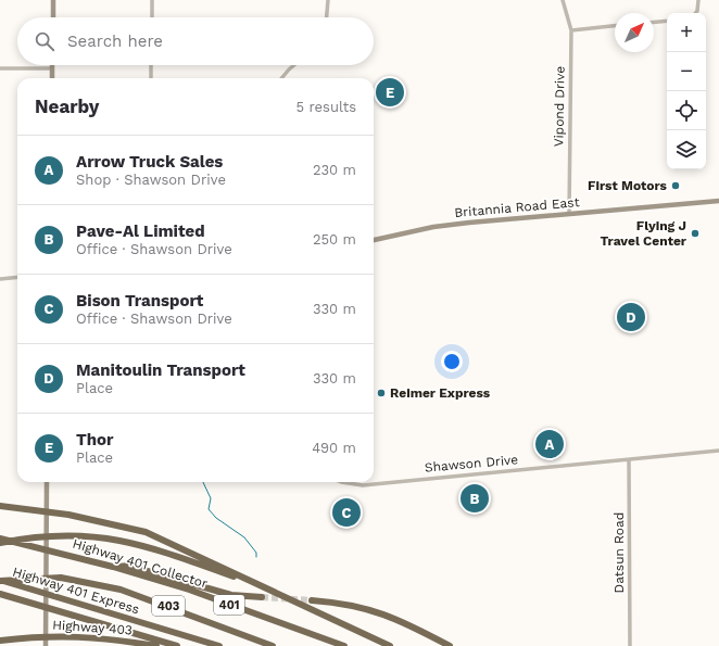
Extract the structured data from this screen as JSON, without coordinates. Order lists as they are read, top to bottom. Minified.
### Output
{"streets":{"highway":["Highway 401 Collector","Highway 401 Express","401","403","Highway 403"],"street":["Vipond Drive","Britannia Road East","Shawson Drive","Datsun Road"]},"crossings":[["Vipond Drive","Britannia Road East"],["Shawson Drive","Datsun Road"],["Highway 401 Express","403"]],"places":["First Motors","Flying J Travel Center","Reimer Express"],"north":"top right","page":{"map_buttons":["+","−"],"search":"Search here","pins":["E","D","A","B","C"],"heading":["Nearby","5 results"],"list":[{"mark":"A","name":"Arrow Truck Sales","note":"Shop · Shawson Drive","value":"230 m"},{"mark":"B","name":"Pave-Al Limited","note":"Office · Shawson Drive","value":"250 m"},{"mark":"C","name":"Bison Transport","note":"Office · Shawson Drive","value":"330 m"},{"mark":"D","name":"Manitoulin Transport","note":"Place","value":"330 m"},{"mark":"E","name":"Thor","note":"Place","value":"490 m"}]}}
